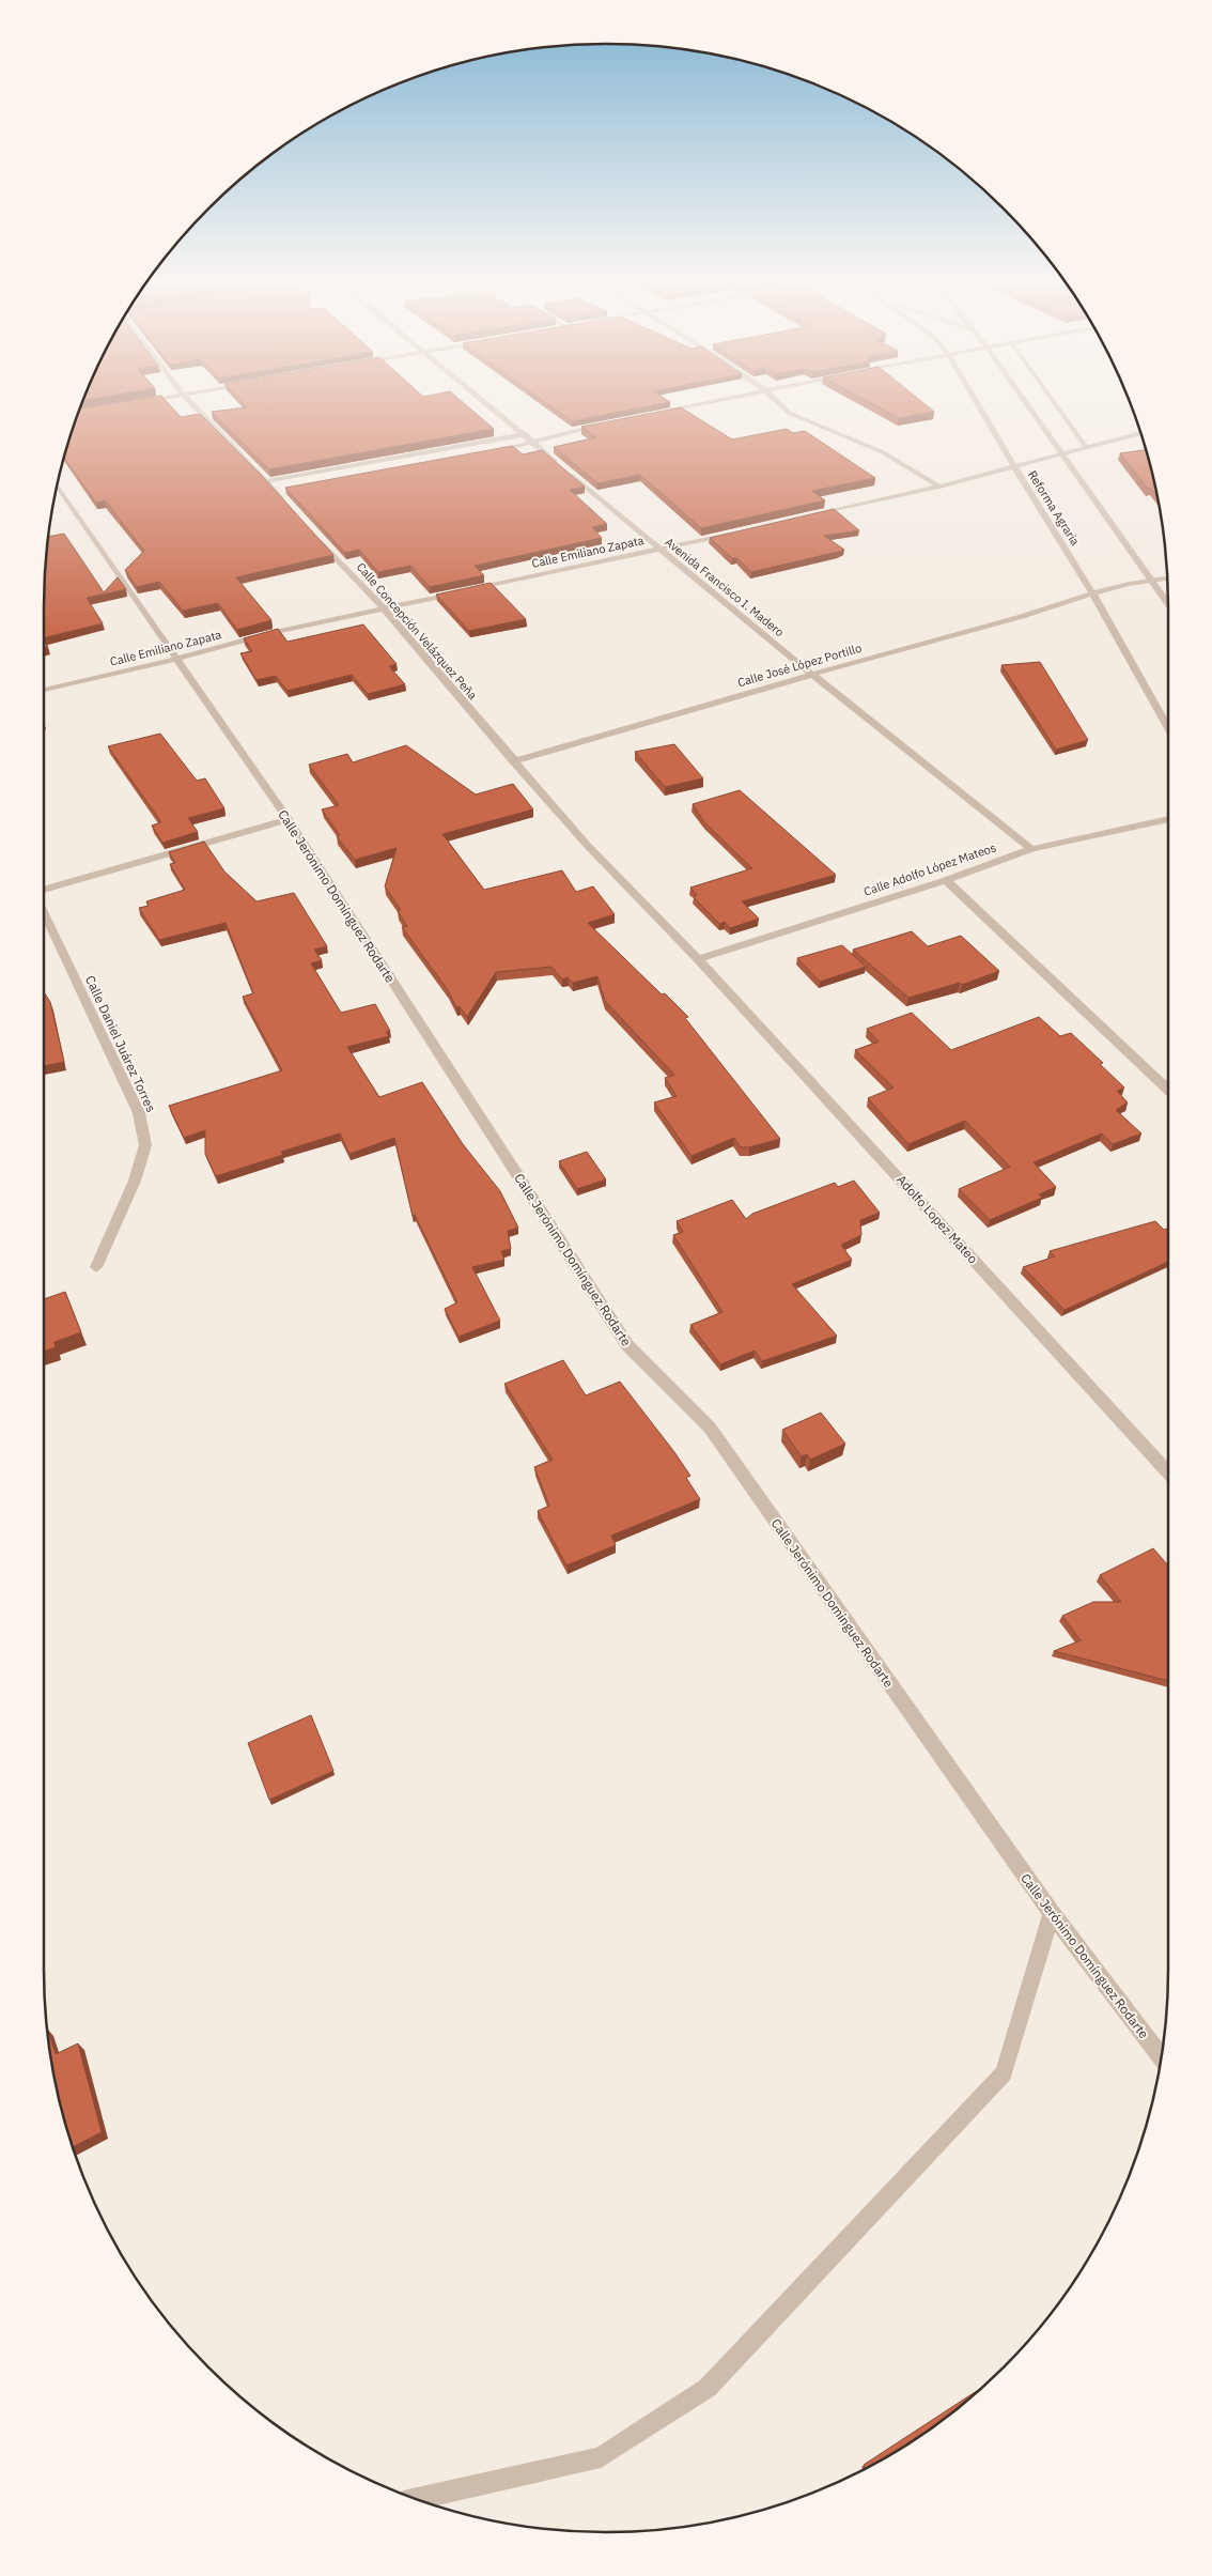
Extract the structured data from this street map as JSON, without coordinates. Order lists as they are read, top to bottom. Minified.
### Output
{"streets":{"street":["Reforma Agraria","Calle Emiliano Zapata","Avenida Francisco I. Madero","Calle Concepción Velázquez Peña","Calle José López Portillo","Calle Adolfo López Mateos","Calle Jerónimo Domínguez Rodarte","Calle Daniel Juárez Torres","Adolfo Lopez Mateo"]},"crossings":[["Reforma Agraria","Calle José López Portillo"],["Calle Emiliano Zapata","Avenida Francisco I. Madero"],["Calle Emiliano Zapata","Calle Concepción Velázquez Peña"],["Calle Emiliano Zapata","Calle Jerónimo Domínguez Rodarte"],["Avenida Francisco I. Madero","Calle José López Portillo"],["Avenida Francisco I. Madero","Calle Adolfo López Mateos"],["Calle Concepción Velázquez Peña","Calle José López Portillo"],["Calle Concepción Velázquez Peña","Calle Adolfo López Mateos"],["Calle Concepción Velázquez Peña","Adolfo Lopez Mateo"],["Calle Adolfo López Mateos","Adolfo Lopez Mateo"]]}
